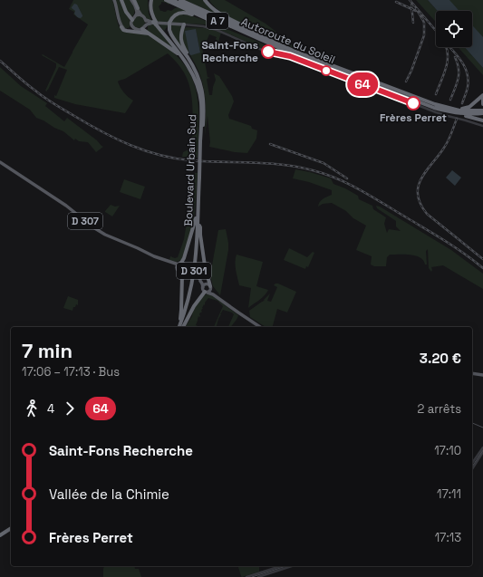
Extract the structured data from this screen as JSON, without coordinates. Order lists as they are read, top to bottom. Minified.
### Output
{"streets":{"highway":["A 7","Autoroute du Soleil","Boulevard Urbain Sud","D 301"],"main road":["D 307"]},"crossings":[["Boulevard Urbain Sud","D 301"]],"places":["Saint-Fons Recherche","Frères Perret"],"lines":["bus line 64"],"page":{"on_map":"64","heading":["7 min","17:06 – 17:13 · Bus","3.20 €"],"legs":["4","64","2 arrêts"],"list":[{"name":"Saint-Fons Recherche","value":"17:10"},{"name":"Vallée de la Chimie","value":"17:11"},{"name":"Frères Perret","value":"17:13"}]}}
